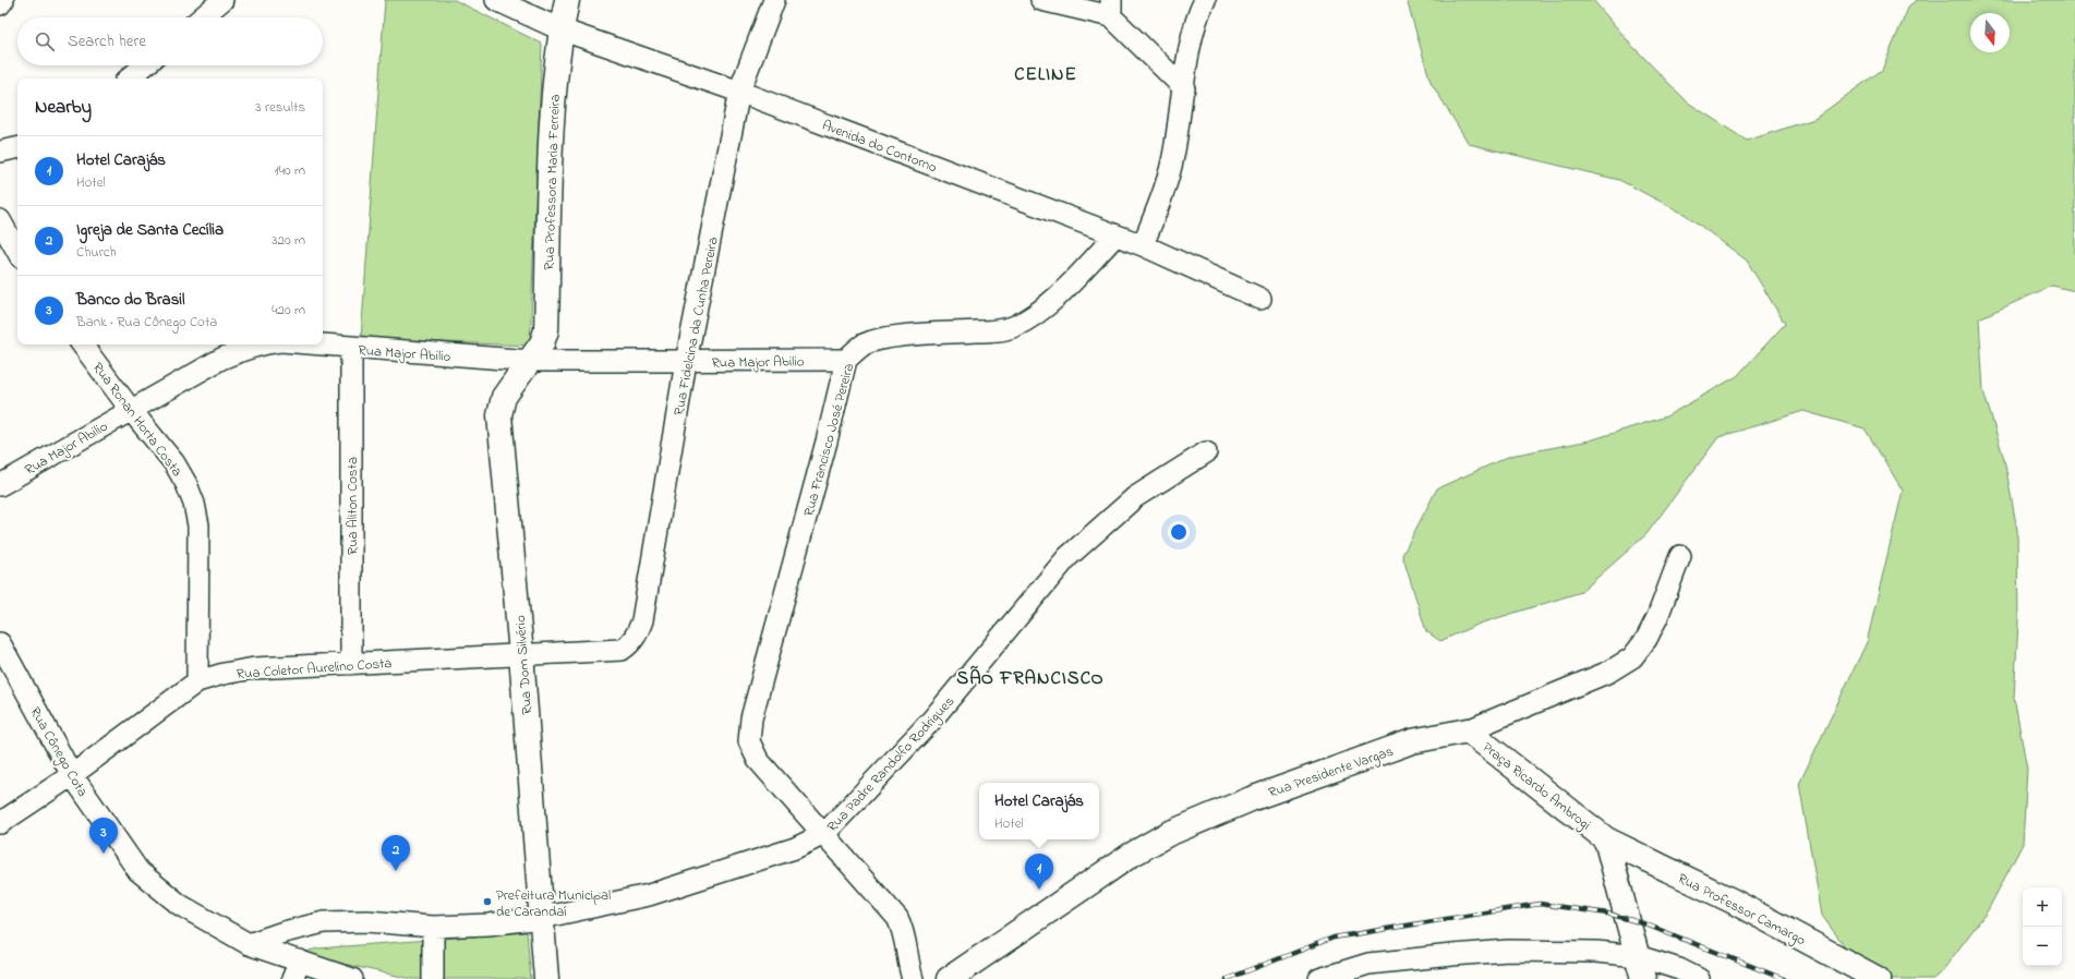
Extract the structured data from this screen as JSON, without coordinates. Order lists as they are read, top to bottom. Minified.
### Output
{"streets":{"street":["Avenida do Contorno","Rua Professora Maria Ferreira","Rua Fidelcina da Cunha Pereira","Rua Major Abilio","Rua Ronan Horta Costa","Rua Francisco José Pereira","Rua Aliton Costa","Rua Dom Silvério","Rua Coletor Aurelino Costa","Rua Cônego Cota","Rua Padre Randolfo Rodrigues","Rua Presidente Vargas","Praça Ricardo Ambrogi","Rua Professor Camargo"]},"crossings":[["Avenida do Contorno","Rua Professora Maria Ferreira"],["Avenida do Contorno","Rua Fidelcina da Cunha Pereira"],["Avenida do Contorno","Rua Francisco José Pereira"],["Rua Professora Maria Ferreira","Rua Major Abilio"],["Rua Professora Maria Ferreira","Rua Dom Silvério"],["Rua Fidelcina da Cunha Pereira","Rua Major Abilio"],["Rua Fidelcina da Cunha Pereira","Rua Coletor Aurelino Costa"],["Rua Major Abilio","Rua Ronan Horta Costa"],["Rua Major Abilio","Rua Francisco José Pereira"],["Rua Major Abilio","Rua Aliton Costa"],["Rua Major Abilio","Rua Dom Silvério"],["Rua Ronan Horta Costa","Rua Coletor Aurelino Costa"],["Rua Francisco José Pereira","Rua Padre Randolfo Rodrigues"],["Rua Aliton Costa","Rua Coletor Aurelino Costa"],["Rua Dom Silvério","Rua Coletor Aurelino Costa"],["Rua Dom Silvério","Rua Padre Randolfo Rodrigues"],["Rua Coletor Aurelino Costa","Rua Cônego Cota"],["Rua Cônego Cota","Rua Padre Randolfo Rodrigues"],["Rua Presidente Vargas","Praça Ricardo Ambrogi"],["Praça Ricardo Ambrogi","Rua Professor Camargo"]],"districts":["CELINE","SÃO FRANCISCO"],"places":["Prefeitura Municipal de Carandaí"],"north":"bottom","page":{"search":"Search here","heading":["Nearby","3 results"],"list":[{"mark":"1","name":"Hotel Carajás","note":"Hotel","value":"140 m"},{"mark":"2","name":"Igreja de Santa Cecília","note":"Church","value":"320 m"},{"mark":"3","name":"Banco do Brasil","note":"Bank · Rua Cônego Cota","value":"420 m"}],"popup":["Hotel Carajás","Hotel"],"pins":["3","2","1"],"map_buttons":["+","−"]}}
